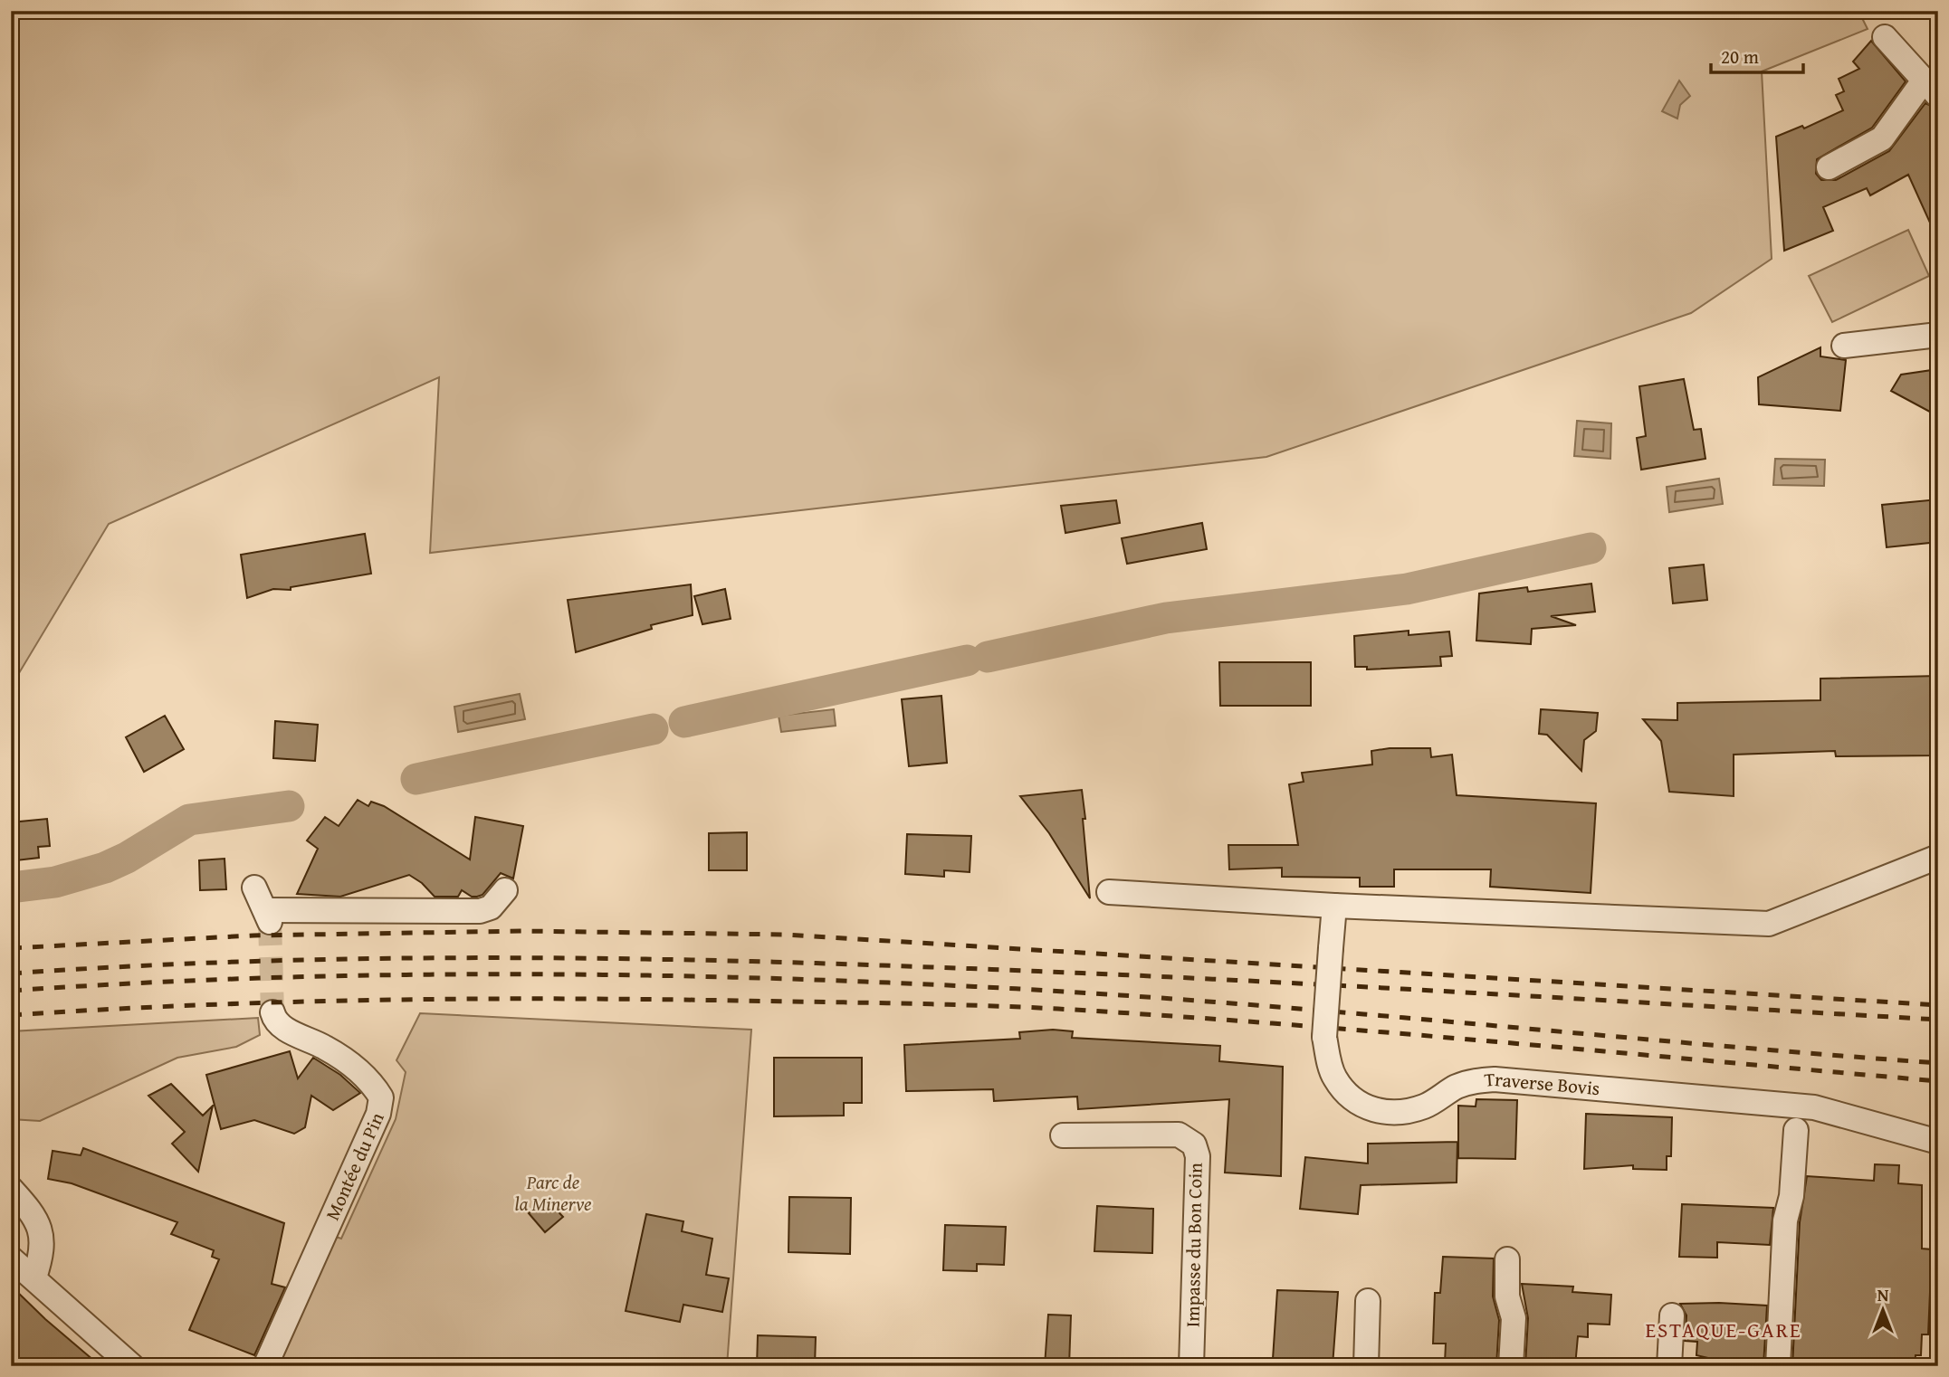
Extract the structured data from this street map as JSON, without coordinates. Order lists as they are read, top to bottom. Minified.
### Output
{"streets":{"street":["Traverse Bovis","Montée du Pin","Impasse du Bon Coin"]},"districts":["ESTAQUE-GARE"],"parks":["Parc de la Minerve"],"scale_bar":"20 m","north":"top"}
